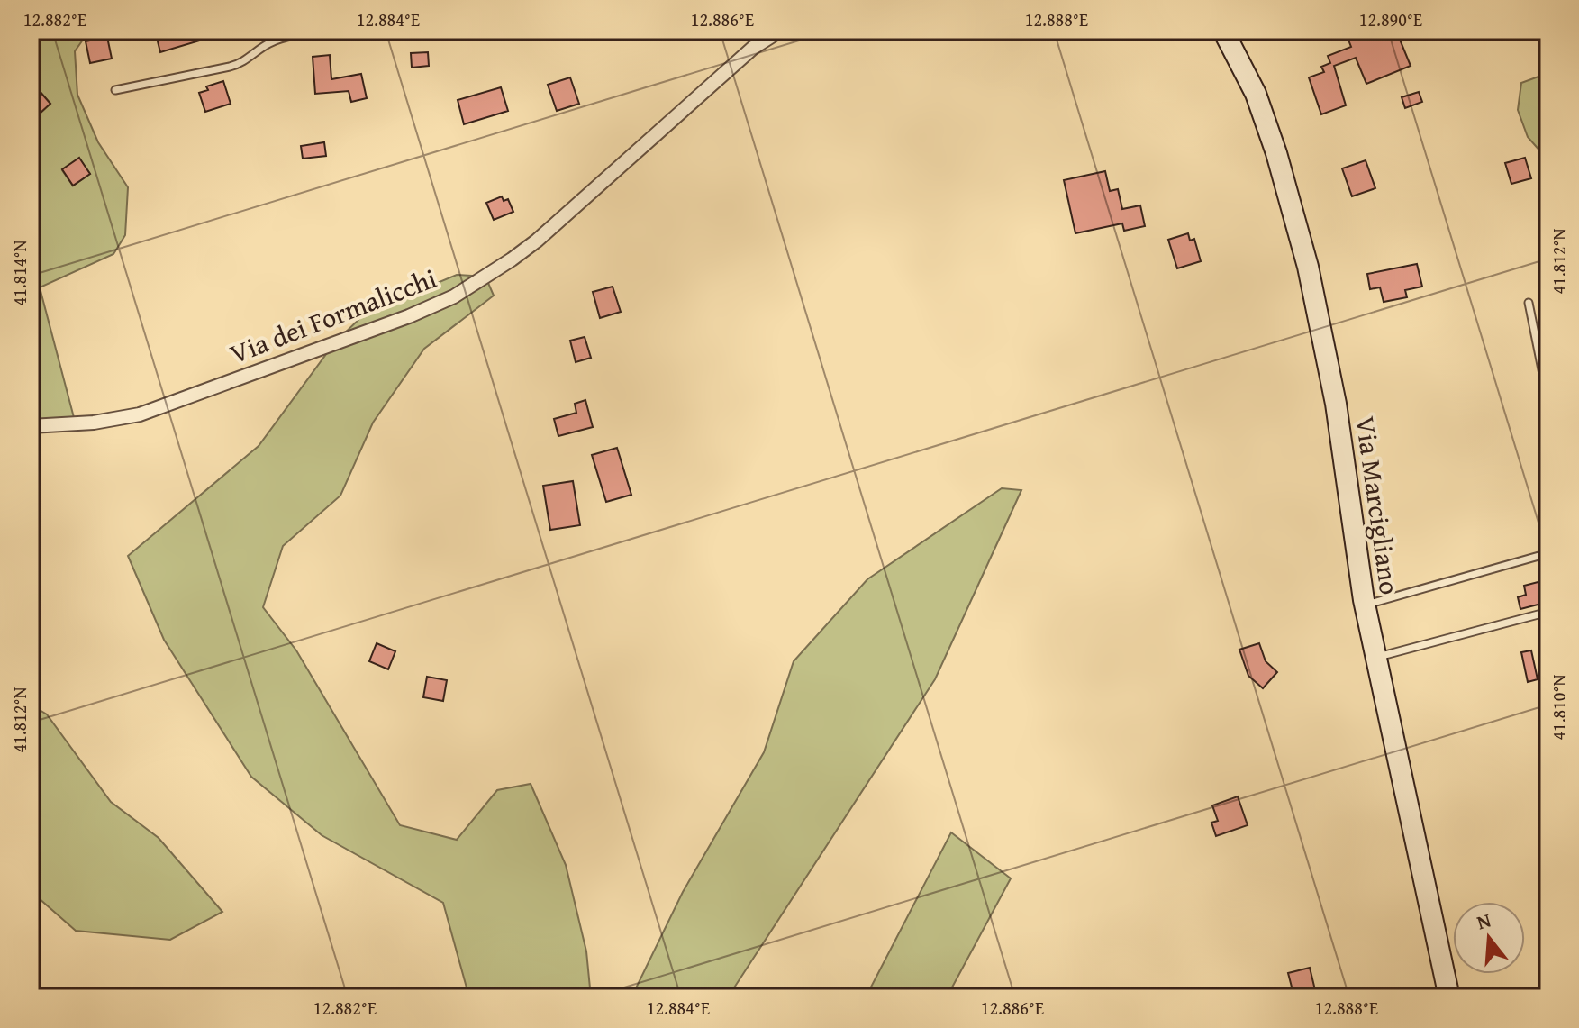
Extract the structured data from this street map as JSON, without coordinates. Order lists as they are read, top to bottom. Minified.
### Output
{"streets":{"street":["Via dei Formalicchi","Via Marcigliano"]},"north":"top","coordinates":["12.882°E","12.884°E","12.886°E","12.888°E","12.890°E","41.812°N","41.814°N","41.810°N"]}
